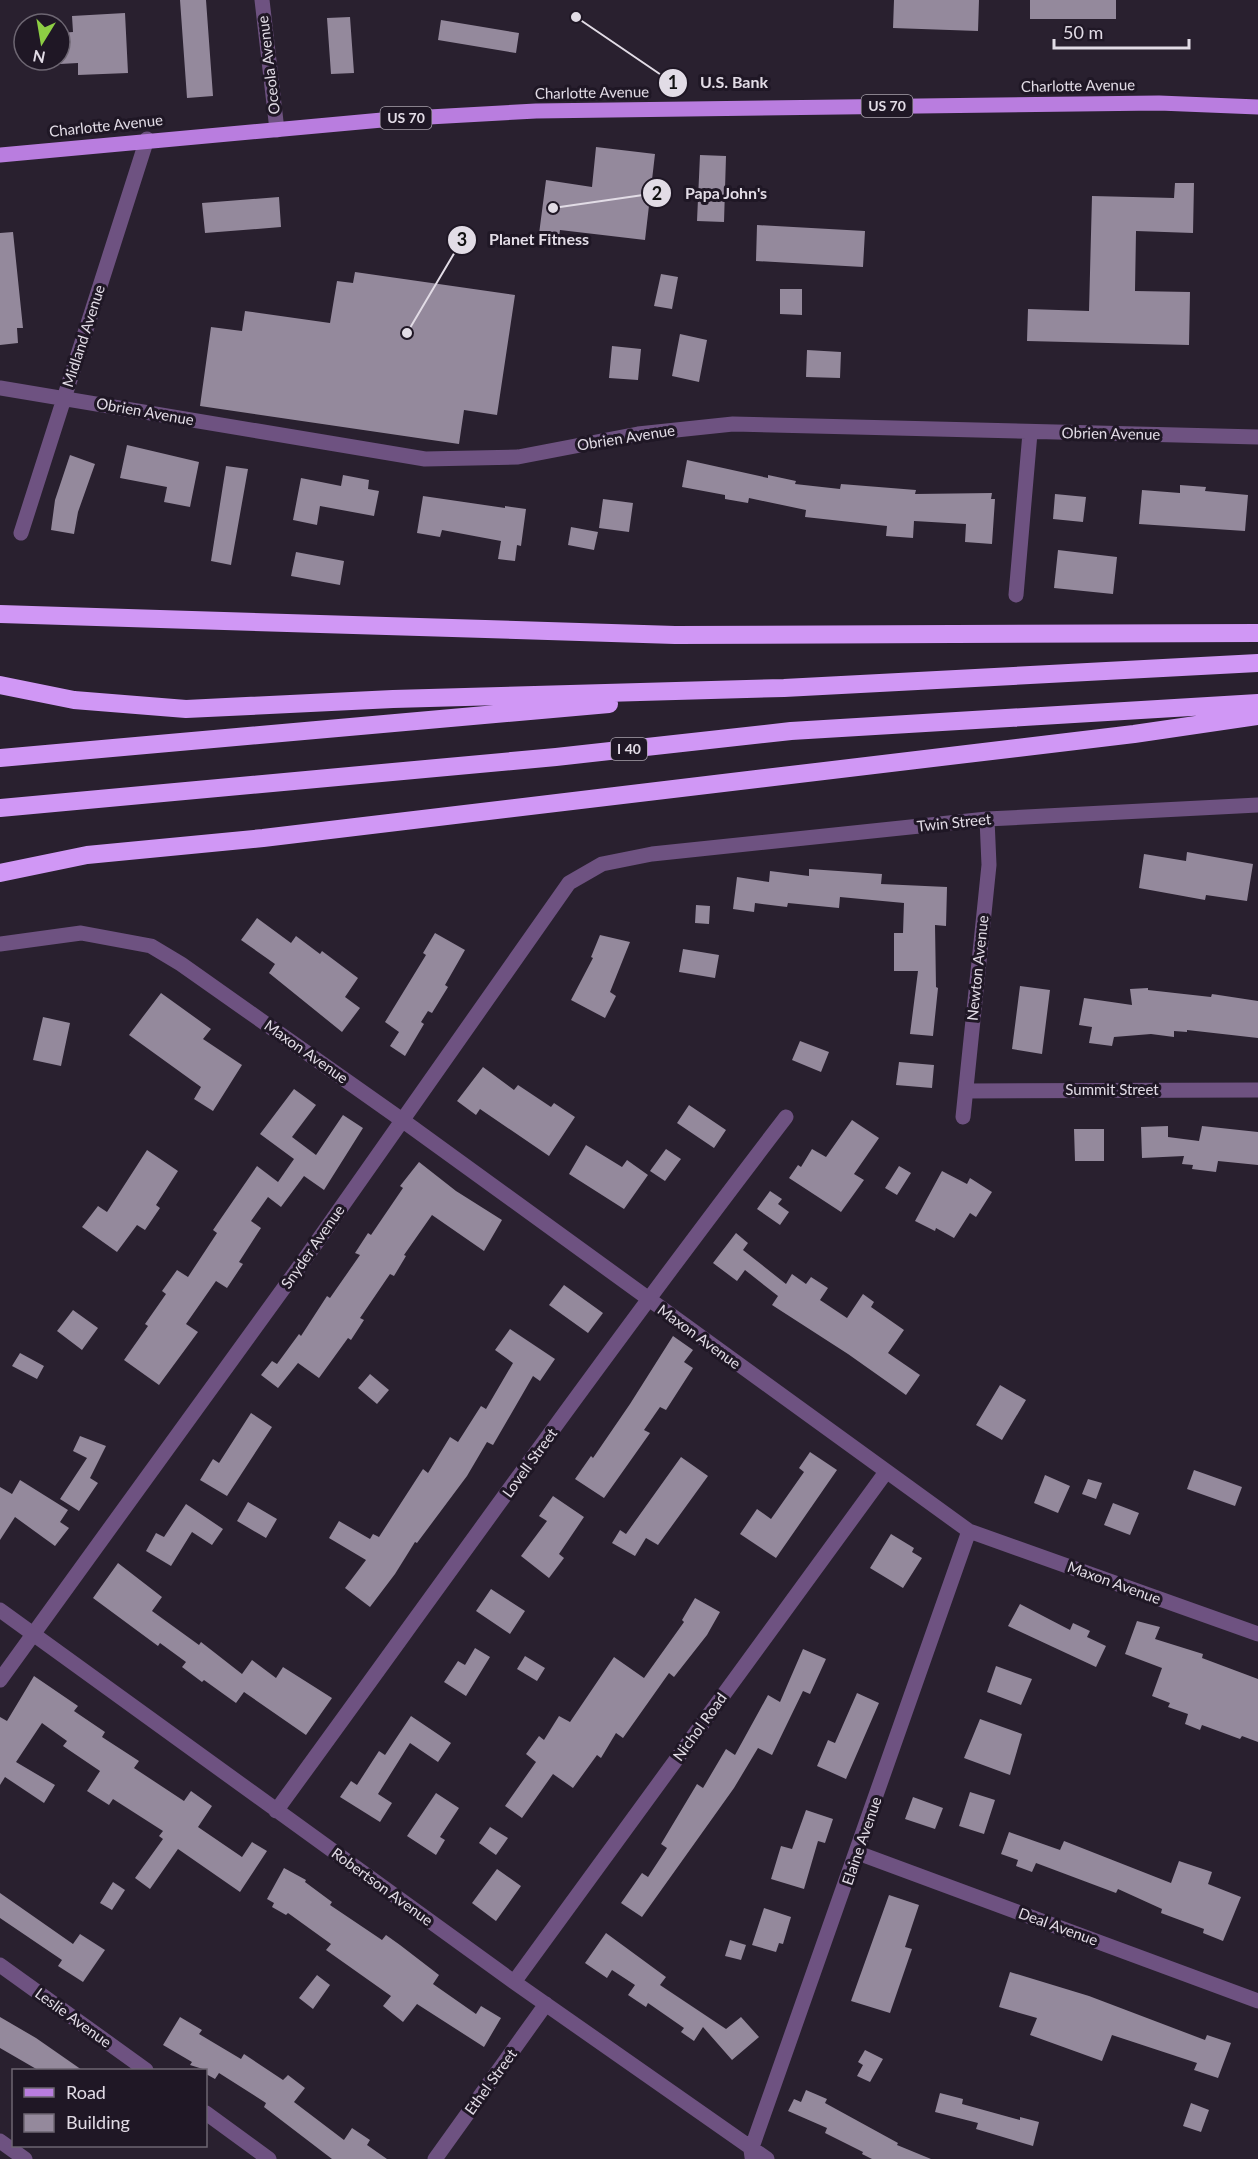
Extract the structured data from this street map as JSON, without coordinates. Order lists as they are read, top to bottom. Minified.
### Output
{"streets":{"highway":["I 40"],"main road":["Charlotte Avenue","US 70"],"street":["Oceola Avenue","Midland Avenue","Obrien Avenue","Twin Street","Newton Avenue","Maxon Avenue","Summit Street","Snyder Avenue","Lovell Street","Nichol Road","Elaine Avenue","Robertson Avenue","Deal Avenue","Leslie Avenue","Ethel Street"]},"crossings":[["Oceola Avenue","Charlotte Avenue"],["Charlotte Avenue","Midland Avenue"],["Midland Avenue","Obrien Avenue"],["Twin Street","Newton Avenue"],["Twin Street","Snyder Avenue"],["Newton Avenue","Summit Street"],["Maxon Avenue","Snyder Avenue"],["Maxon Avenue","Lovell Street"],["Maxon Avenue","Nichol Road"],["Maxon Avenue","Elaine Avenue"],["Snyder Avenue","Robertson Avenue"],["Lovell Street","Robertson Avenue"],["Nichol Road","Robertson Avenue"],["Elaine Avenue","Robertson Avenue"],["Elaine Avenue","Deal Avenue"],["Robertson Avenue","Ethel Street"]],"places":["U.S. Bank","Papa John's","Planet Fitness"],"legend":["Road","Building"],"scale_bar":"50 m","north":"bottom"}
